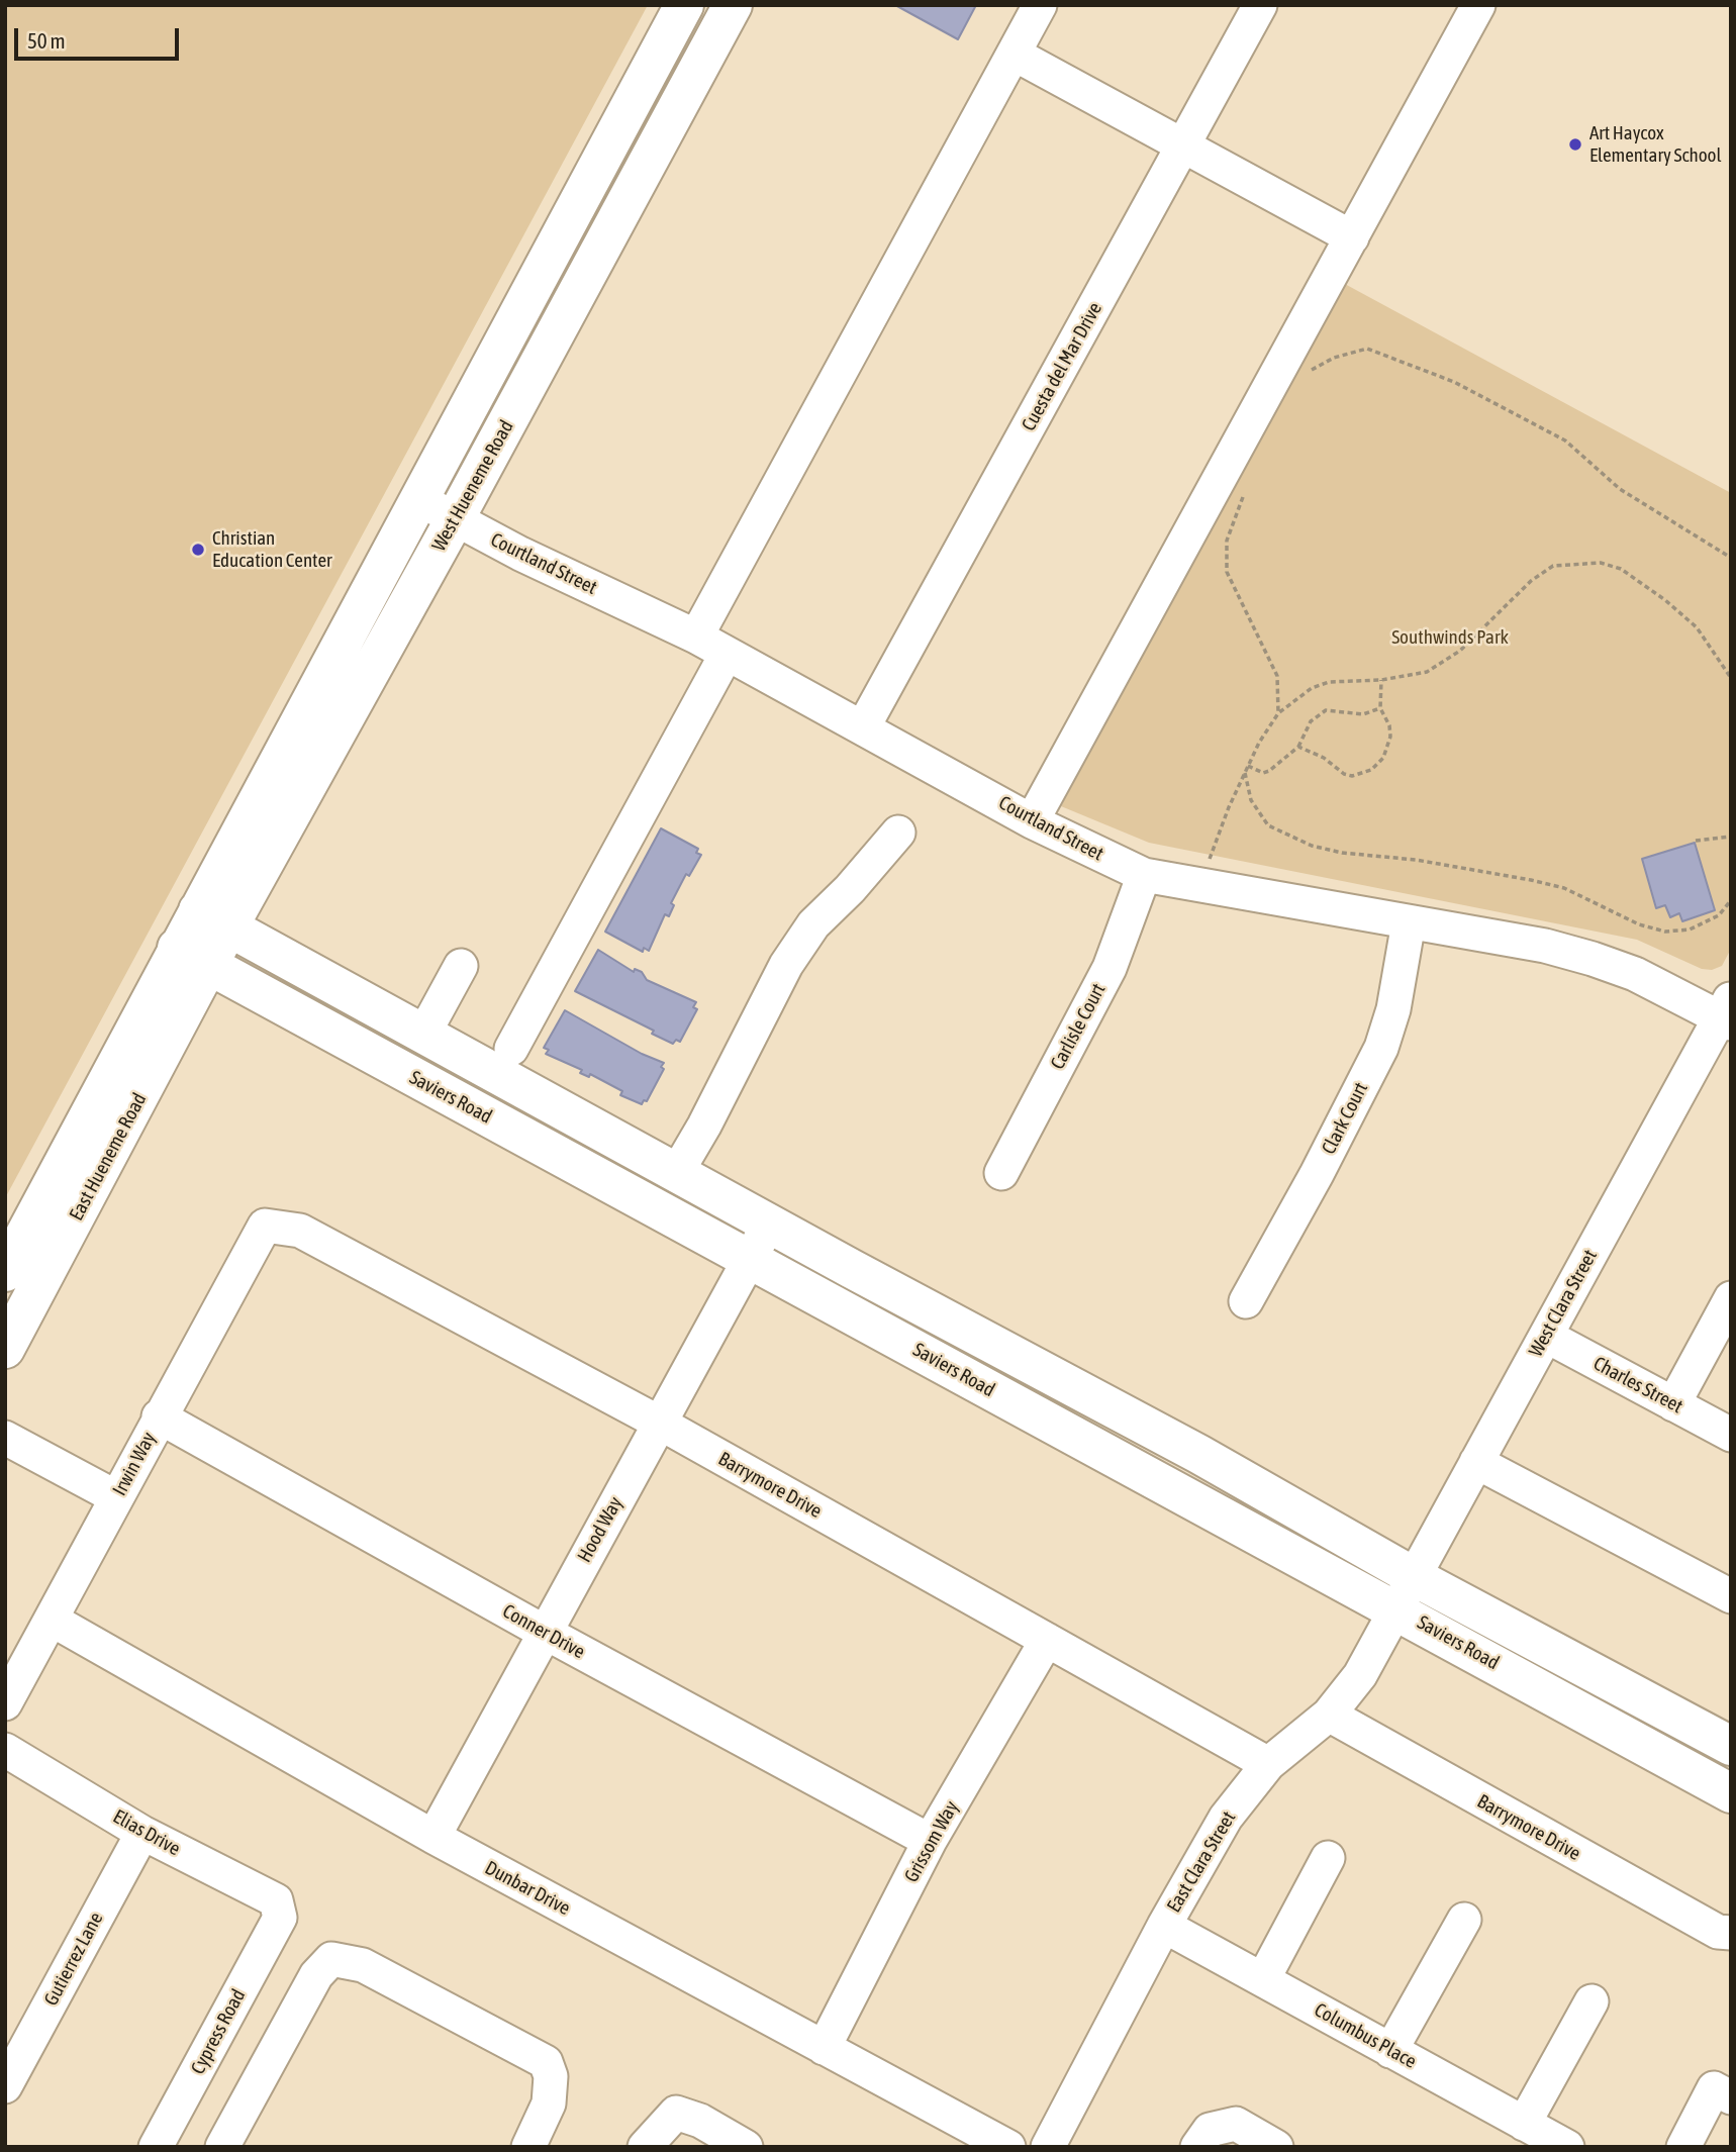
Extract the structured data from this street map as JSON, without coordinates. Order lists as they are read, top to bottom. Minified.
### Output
{"streets":{"main road":["West Hueneme Road","Saviers Road","East Hueneme Road"],"street":["Cuesta del Mar Drive","Courtland Street","Carlisle Court","Clark Court","West Clara Street","Charles Street","Irwin Way","Barrymore Drive","Hood Way","Conner Drive","Elias Drive","Grissom Way","East Clara Street","Dunbar Drive","Gutierrez Lane","Cypress Road","Columbus Place"]},"crossings":[["Cuesta del Mar Drive","Courtland Street"],["West Hueneme Road","Courtland Street"],["West Hueneme Road","Saviers Road"],["West Hueneme Road","East Hueneme Road"],["Courtland Street","Carlisle Court"],["Courtland Street","Clark Court"],["Courtland Street","West Clara Street"],["Saviers Road","East Hueneme Road"],["Saviers Road","West Clara Street"],["Saviers Road","Hood Way"],["Saviers Road","East Clara Street"],["West Clara Street","Charles Street"],["West Clara Street","East Clara Street"],["Irwin Way","Barrymore Drive"],["Irwin Way","Conner Drive"],["Irwin Way","Dunbar Drive"],["Barrymore Drive","Hood Way"],["Barrymore Drive","Grissom Way"],["Barrymore Drive","East Clara Street"],["Hood Way","Conner Drive"],["Hood Way","Dunbar Drive"],["Conner Drive","Grissom Way"],["Elias Drive","Gutierrez Lane"],["Elias Drive","Cypress Road"],["Grissom Way","Dunbar Drive"],["East Clara Street","Columbus Place"]],"parks":["Southwinds Park"],"places":["Art Haycox Elementary School","Christian Education Center"],"scale_bar":"50 m"}
